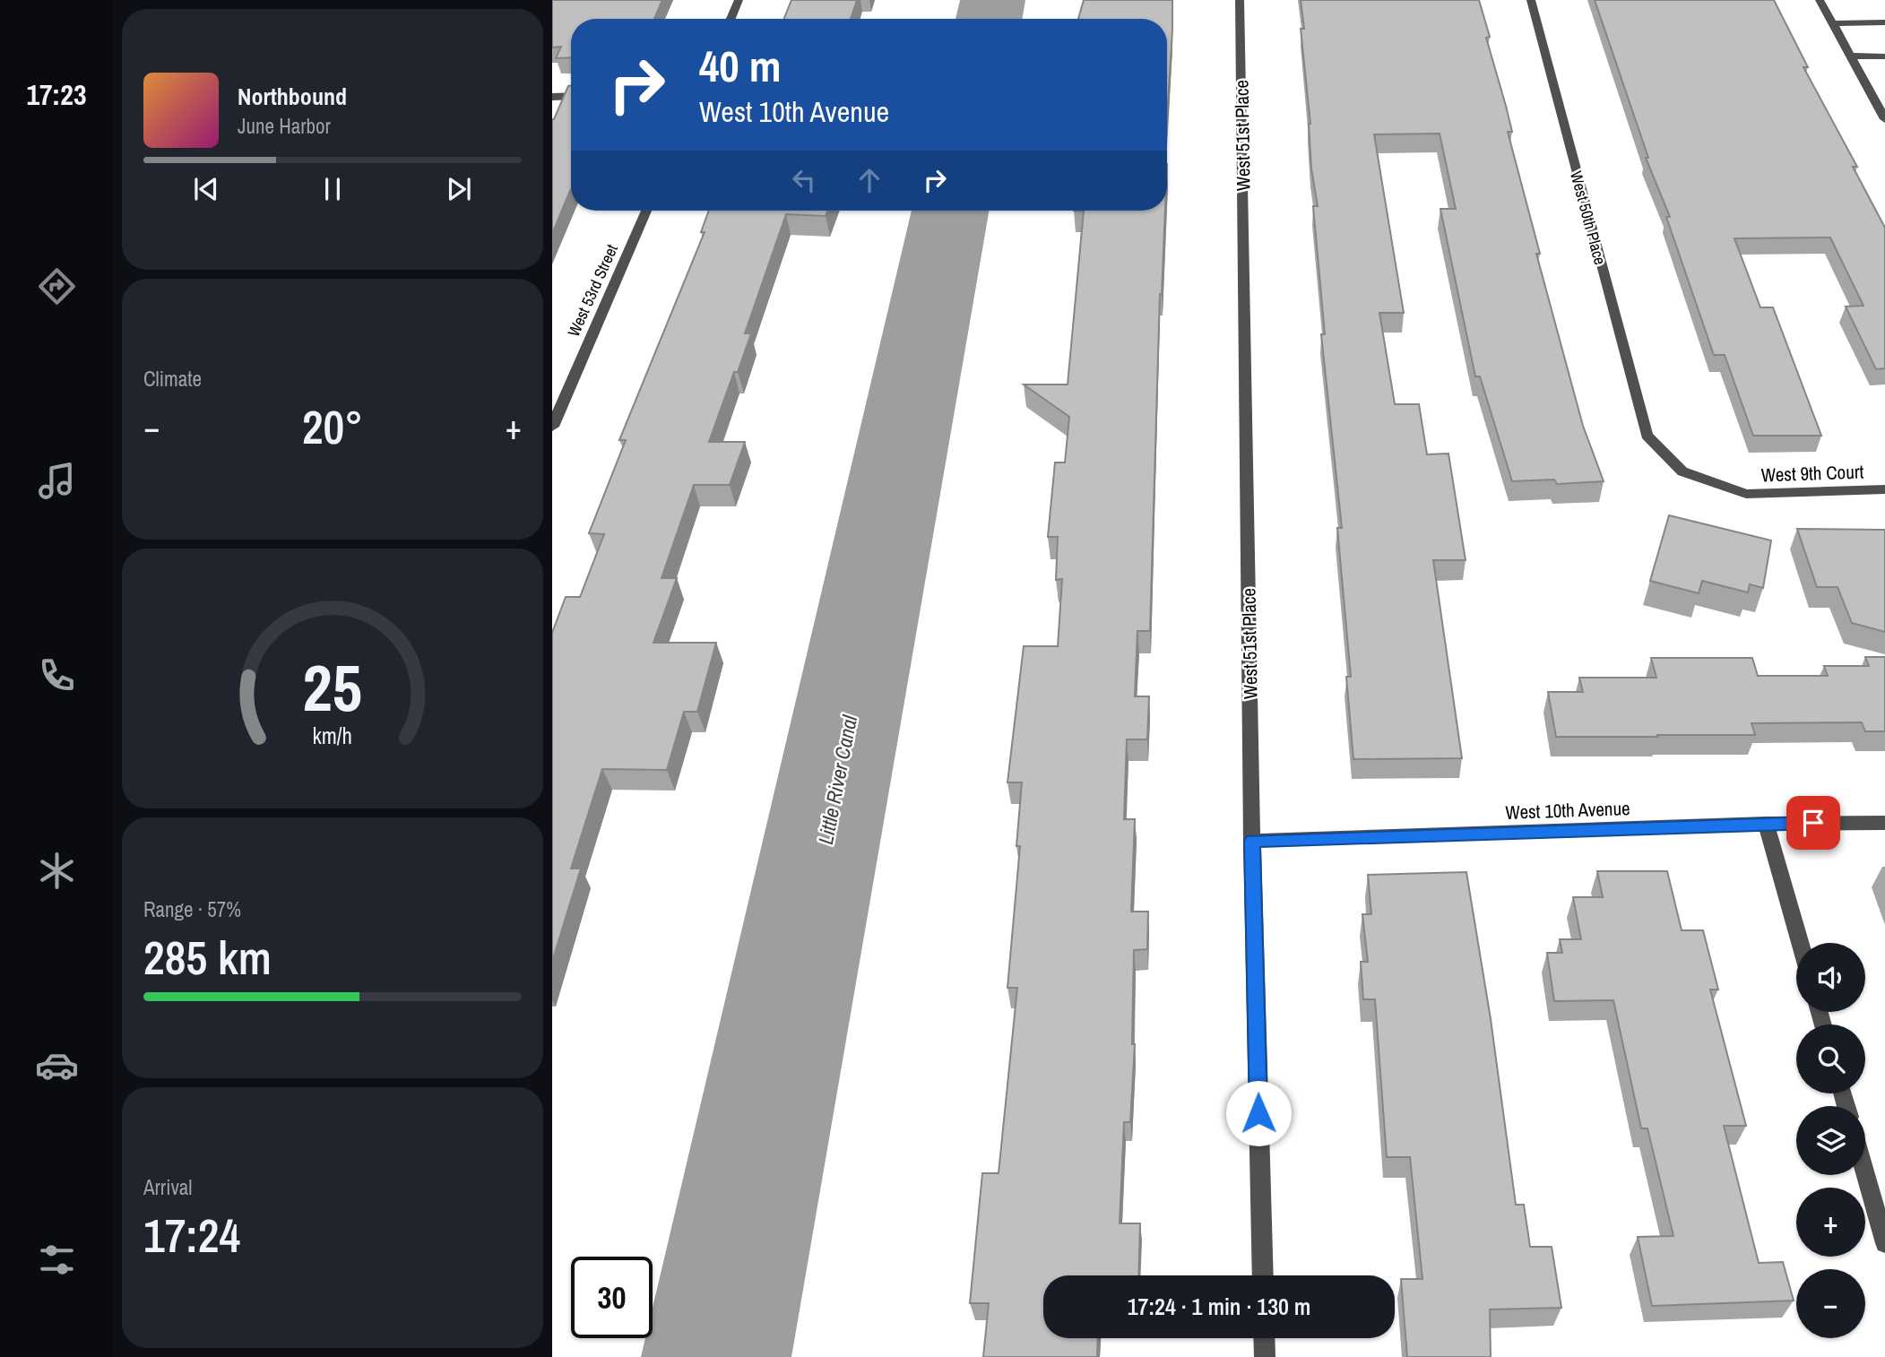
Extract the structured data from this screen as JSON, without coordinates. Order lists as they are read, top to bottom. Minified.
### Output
{"streets":{"street":["West 51st Place","West 50th Place","West 53rd Street","West 9th Court","West 10th Avenue"]},"crossings":[["West 51st Place","West 10th Avenue"],["West 50th Place","West 9th Court"]],"water":["Little River Canal"],"page":{"tabs":"17:23","turn":["40 m","West 10th Avenue"],"song":["Northbound","June Harbor"],"tile":["Climate",["Range · 57%","285 km"],["Arrival","17:24"]],"heat":["−","20°","+"],"map_buttons":["+","−"],"limit":"30","trip":"17:24 · 1 min · 130 m","gauge":["25","km/h"]}}
